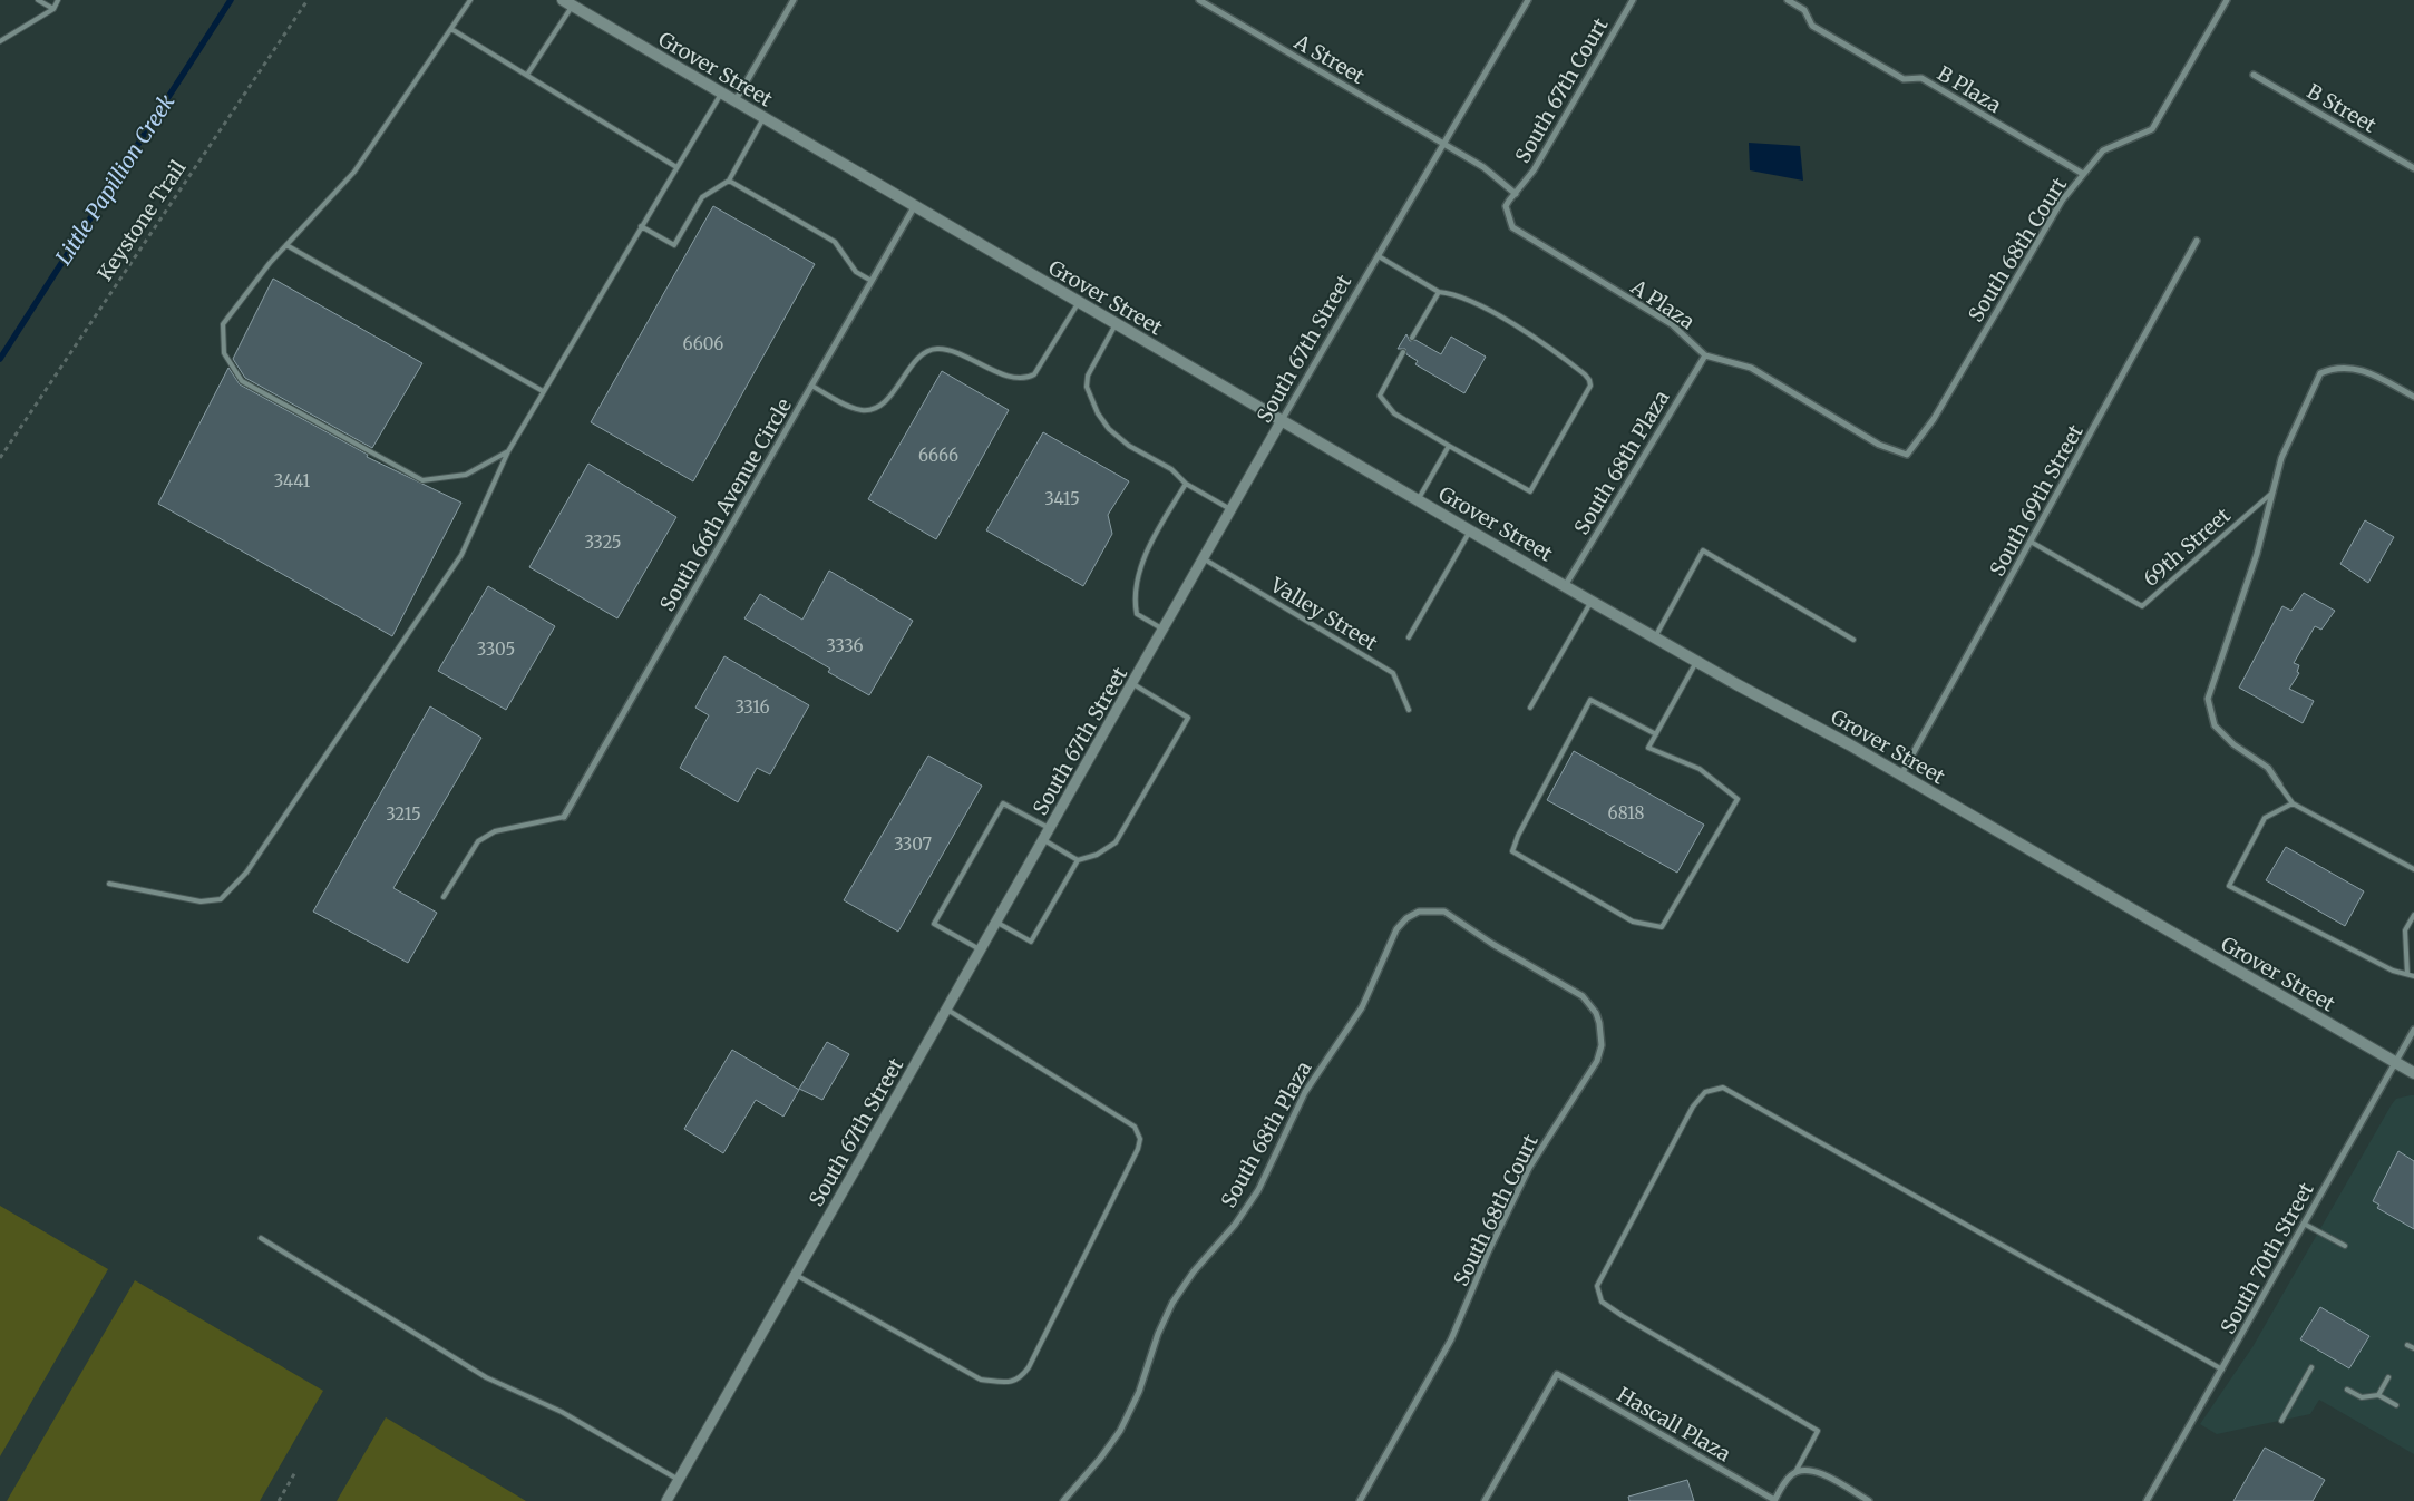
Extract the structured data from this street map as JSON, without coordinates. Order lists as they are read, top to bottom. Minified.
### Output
{"streets":{"main road":["Grover Street"],"street":["A Street","B Plaza","South 67th Court","B Street","South 68th Court","A Plaza","South 67th Street","South 68th Plaza","South 69th Street","South 66th Avenue Circle","South 70th Street","Hascall Plaza"],"lane":["69th Street","Valley Street"],"path":["Keystone Trail"]},"crossings":[["A Street","South 67th Street"],["Grover Street","South 67th Street"],["Grover Street","South 68th Plaza"],["Grover Street","South 69th Street"],["Grover Street","South 66th Avenue Circle"],["Grover Street","South 70th Street"],["B Plaza","South 68th Court"],["South 67th Court","A Plaza"],["South 68th Court","A Plaza"],["South 68th Court","South 68th Plaza"],["A Plaza","South 68th Plaza"],["South 67th Street","Valley Street"],["South 69th Street","69th Street"]],"water":["Little Papillion Creek"],"house_numbers":["6606","6666","3441","3415","3325","3336","3305","3316","6818","3215","3307"]}
